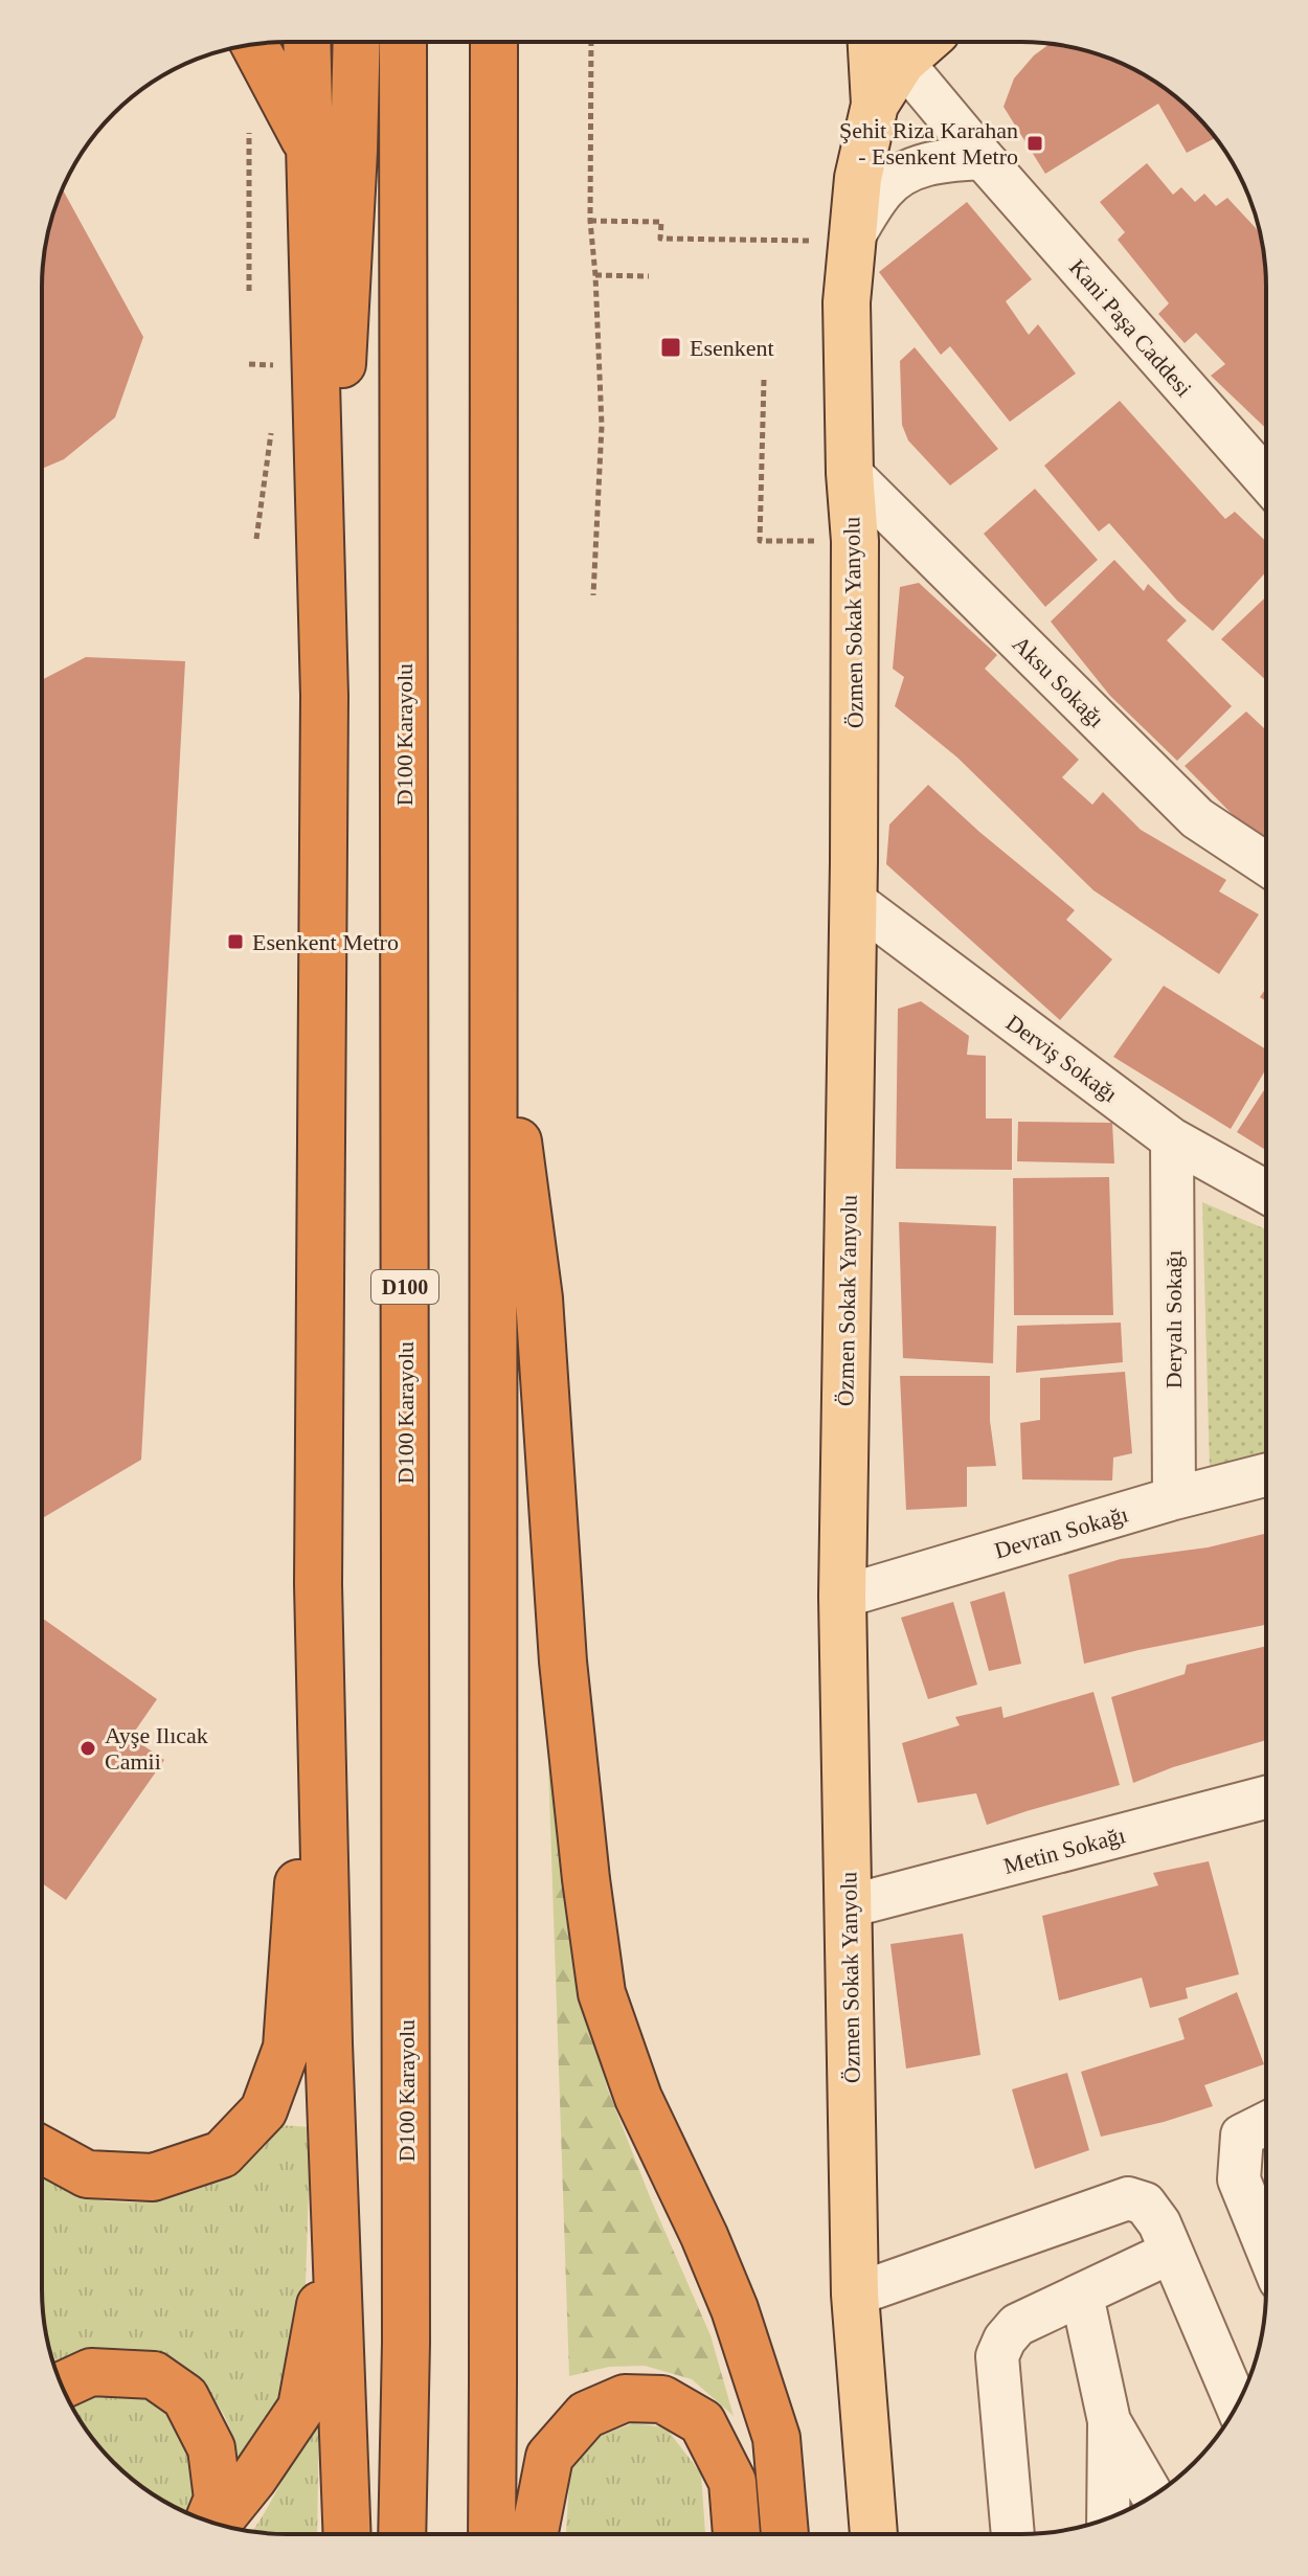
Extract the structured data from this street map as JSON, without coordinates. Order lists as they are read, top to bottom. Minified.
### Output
{"streets":{"highway":["D100 Karayolu","D100"],"main road":["Özmen Sokak Yanyolu"],"street":["Kani Paşa Caddesi","Aksu Sokağı","Derviş Sokağı","Deryalı Sokağı","Devran Sokağı","Metin Sokağı"]},"crossings":[["Kani Paşa Caddesi","Özmen Sokak Yanyolu"],["Özmen Sokak Yanyolu","Aksu Sokağı"],["Özmen Sokak Yanyolu","Derviş Sokağı"],["Özmen Sokak Yanyolu","Devran Sokağı"],["Özmen Sokak Yanyolu","Metin Sokağı"],["Derviş Sokağı","Deryalı Sokağı"],["Deryalı Sokağı","Devran Sokağı"]],"places":{"transit":["Şehi̇t Riza Karahan - Esenkent Metro","Esenkent","Esenkent Metro"],"other":["Ayşe Ilıcak Camii"]}}
